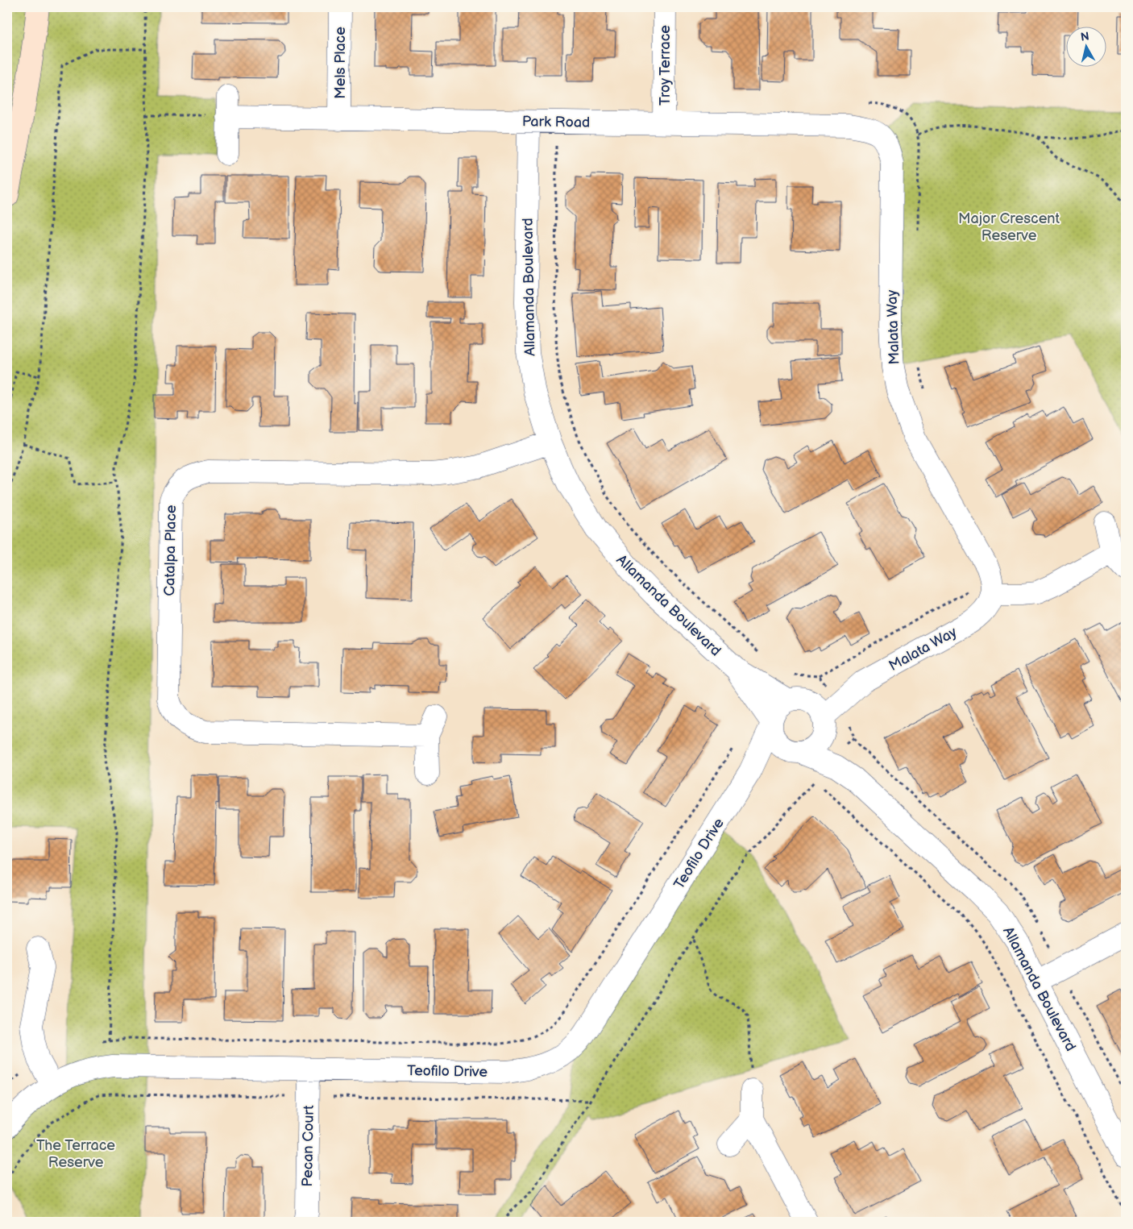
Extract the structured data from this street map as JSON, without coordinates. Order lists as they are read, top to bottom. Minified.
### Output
{"streets":{"street":["Mels Place","Troy Terrace","Park Road","Allamanda Boulevard","Malata Way","Catalpa Place","Teofilo Drive","Pecan Court"]},"crossings":[["Mels Place","Park Road"],["Troy Terrace","Park Road"],["Park Road","Allamanda Boulevard"],["Park Road","Malata Way"],["Allamanda Boulevard","Malata Way"],["Allamanda Boulevard","Catalpa Place"],["Allamanda Boulevard","Teofilo Drive"],["Malata Way","Teofilo Drive"],["Teofilo Drive","Pecan Court"]],"parks":["Major Crescent Reserve","The Terrace Reserve"],"north":"top"}
